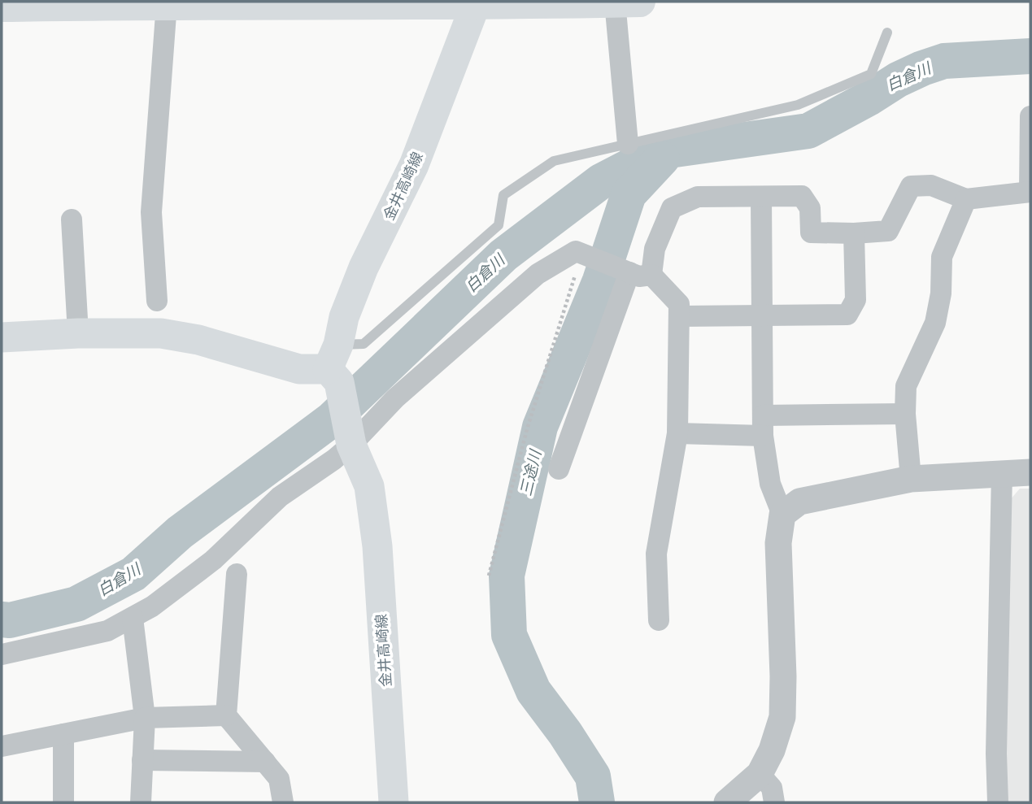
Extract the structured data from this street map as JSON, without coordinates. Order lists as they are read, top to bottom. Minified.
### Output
{"streets":{"main road":["金井高崎線"]},"water":["白倉川","三途川"]}
